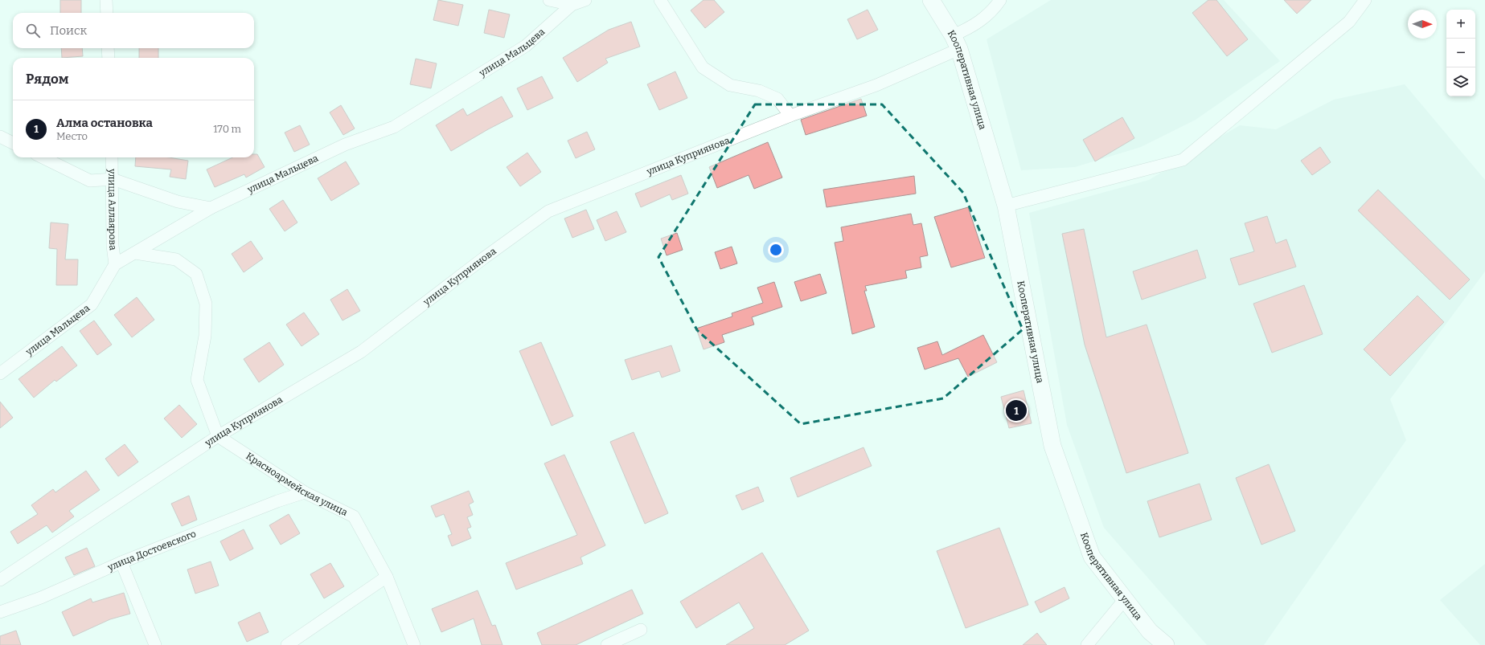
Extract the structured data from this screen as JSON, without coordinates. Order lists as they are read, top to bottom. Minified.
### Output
{"streets":{"main road":["Кооперативная улица"],"street":["улица Мальцева","улица Куприянова","улица Аллаярова","Красноармейская улица","улица Достоевского"]},"crossings":[["улица Мальцева","улица Аллаярова"],["Кооперативная улица","улица Куприянова"],["улица Куприянова","Красноармейская улица"],["Красноармейская улица","улица Достоевского"]],"north":"right","page":{"map_buttons":["+","−"],"search":"Поиск","heading":"Рядом","list":[{"mark":"1","name":"Алма остановка","note":"Место","value":"170 m"}],"pins":"1"}}
